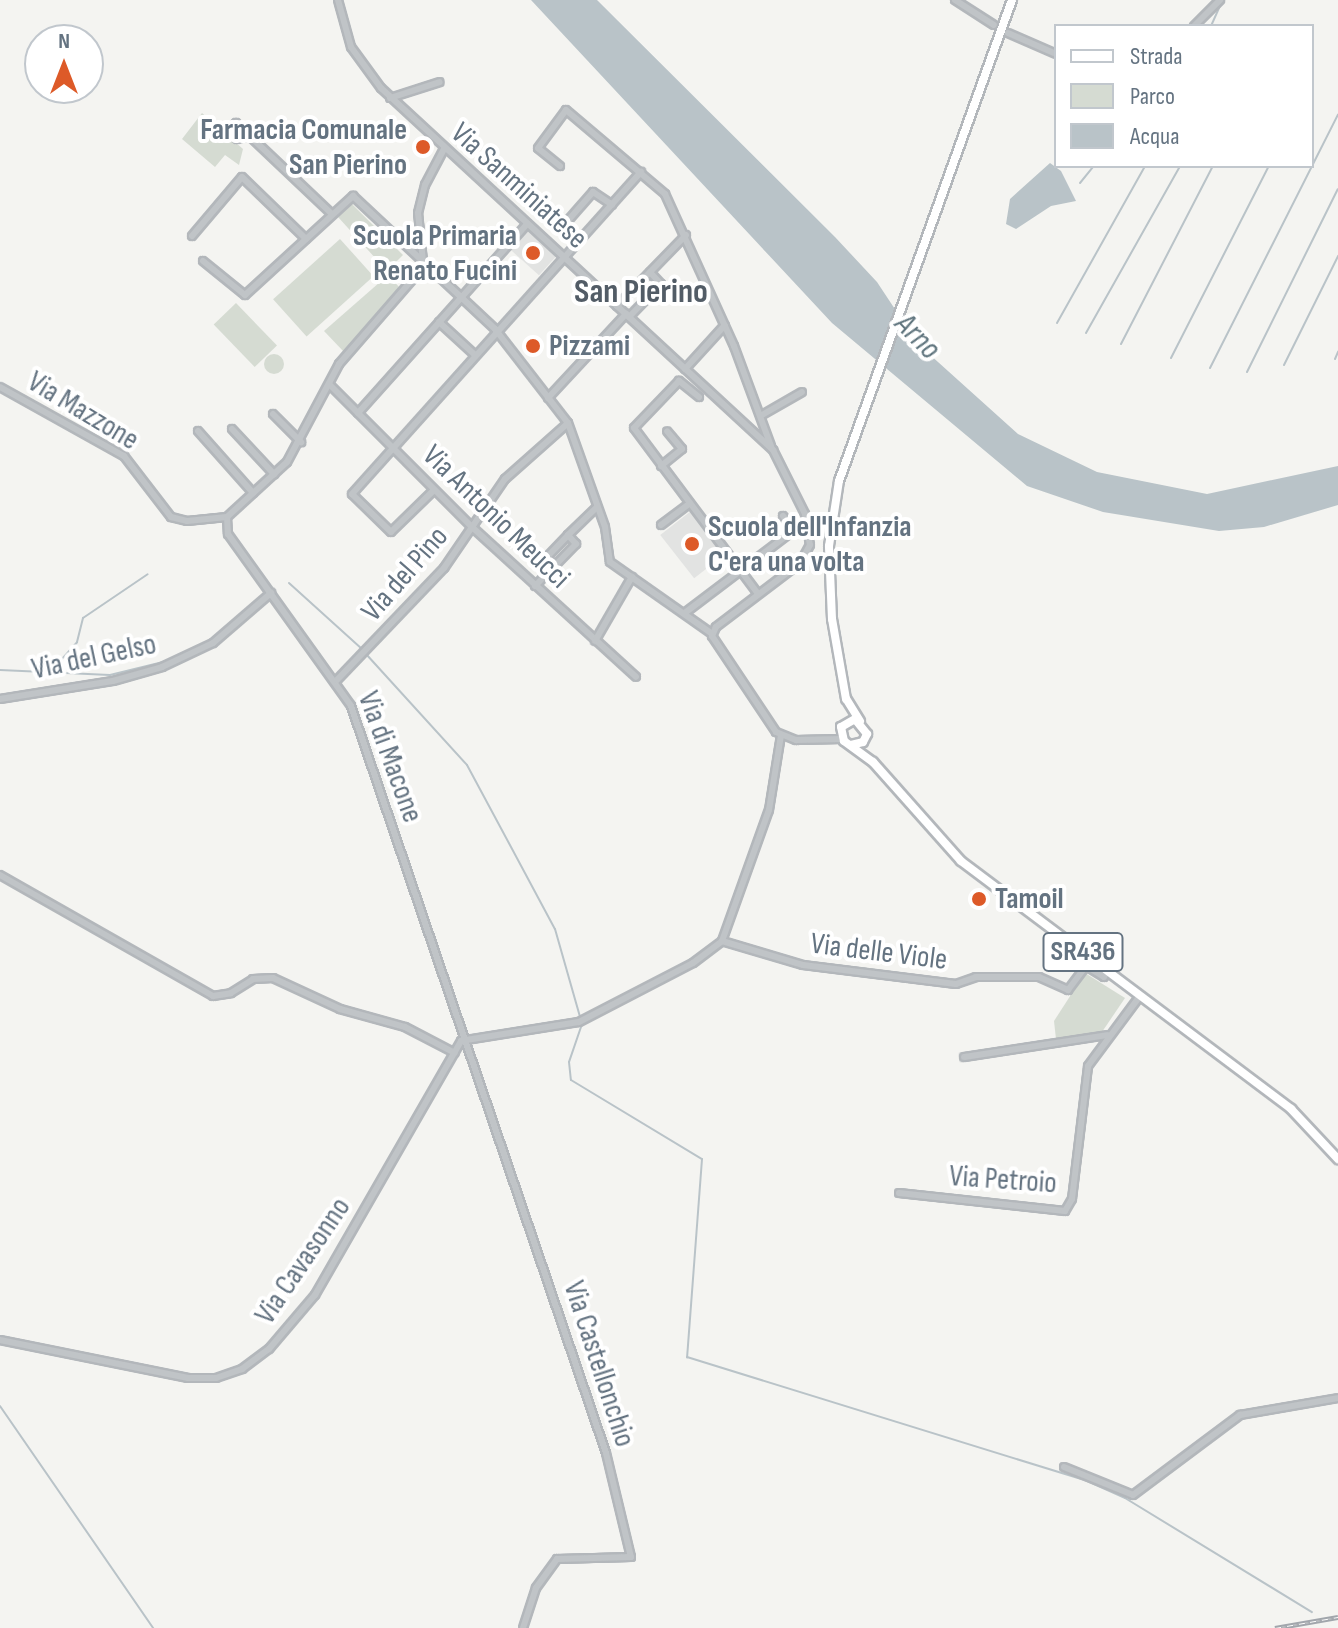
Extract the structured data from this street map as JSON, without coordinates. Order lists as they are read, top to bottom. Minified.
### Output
{"streets":{"main road":["SR436"],"street":["Via Sanminiatese","Via Mazzone","Via Antonio Meucci","Via del Pino","Via del Gelso","Via di Macone","Via delle Viole","Via Petroio","Via Cavasonno","Via Castellonchio"]},"crossings":[["Via Mazzone","Via di Macone"],["Via Antonio Meucci","Via del Pino"],["Via del Pino","Via di Macone"],["Via del Gelso","Via di Macone"],["Via di Macone","Via Cavasonno"],["Via di Macone","Via Castellonchio"],["Via delle Viole","SR436"],["SR436","Via Petroio"],["Via Cavasonno","Via Castellonchio"]],"districts":["San Pierino"],"water":["Arno"],"places":["Farmacia Comunale San Pierino","Scuola Primaria Renato Fucini","Pizzami","Scuola dell'Infanzia C'era una volta","Tamoil"],"legend":["Strada","Parco","Acqua"],"north":"top"}
